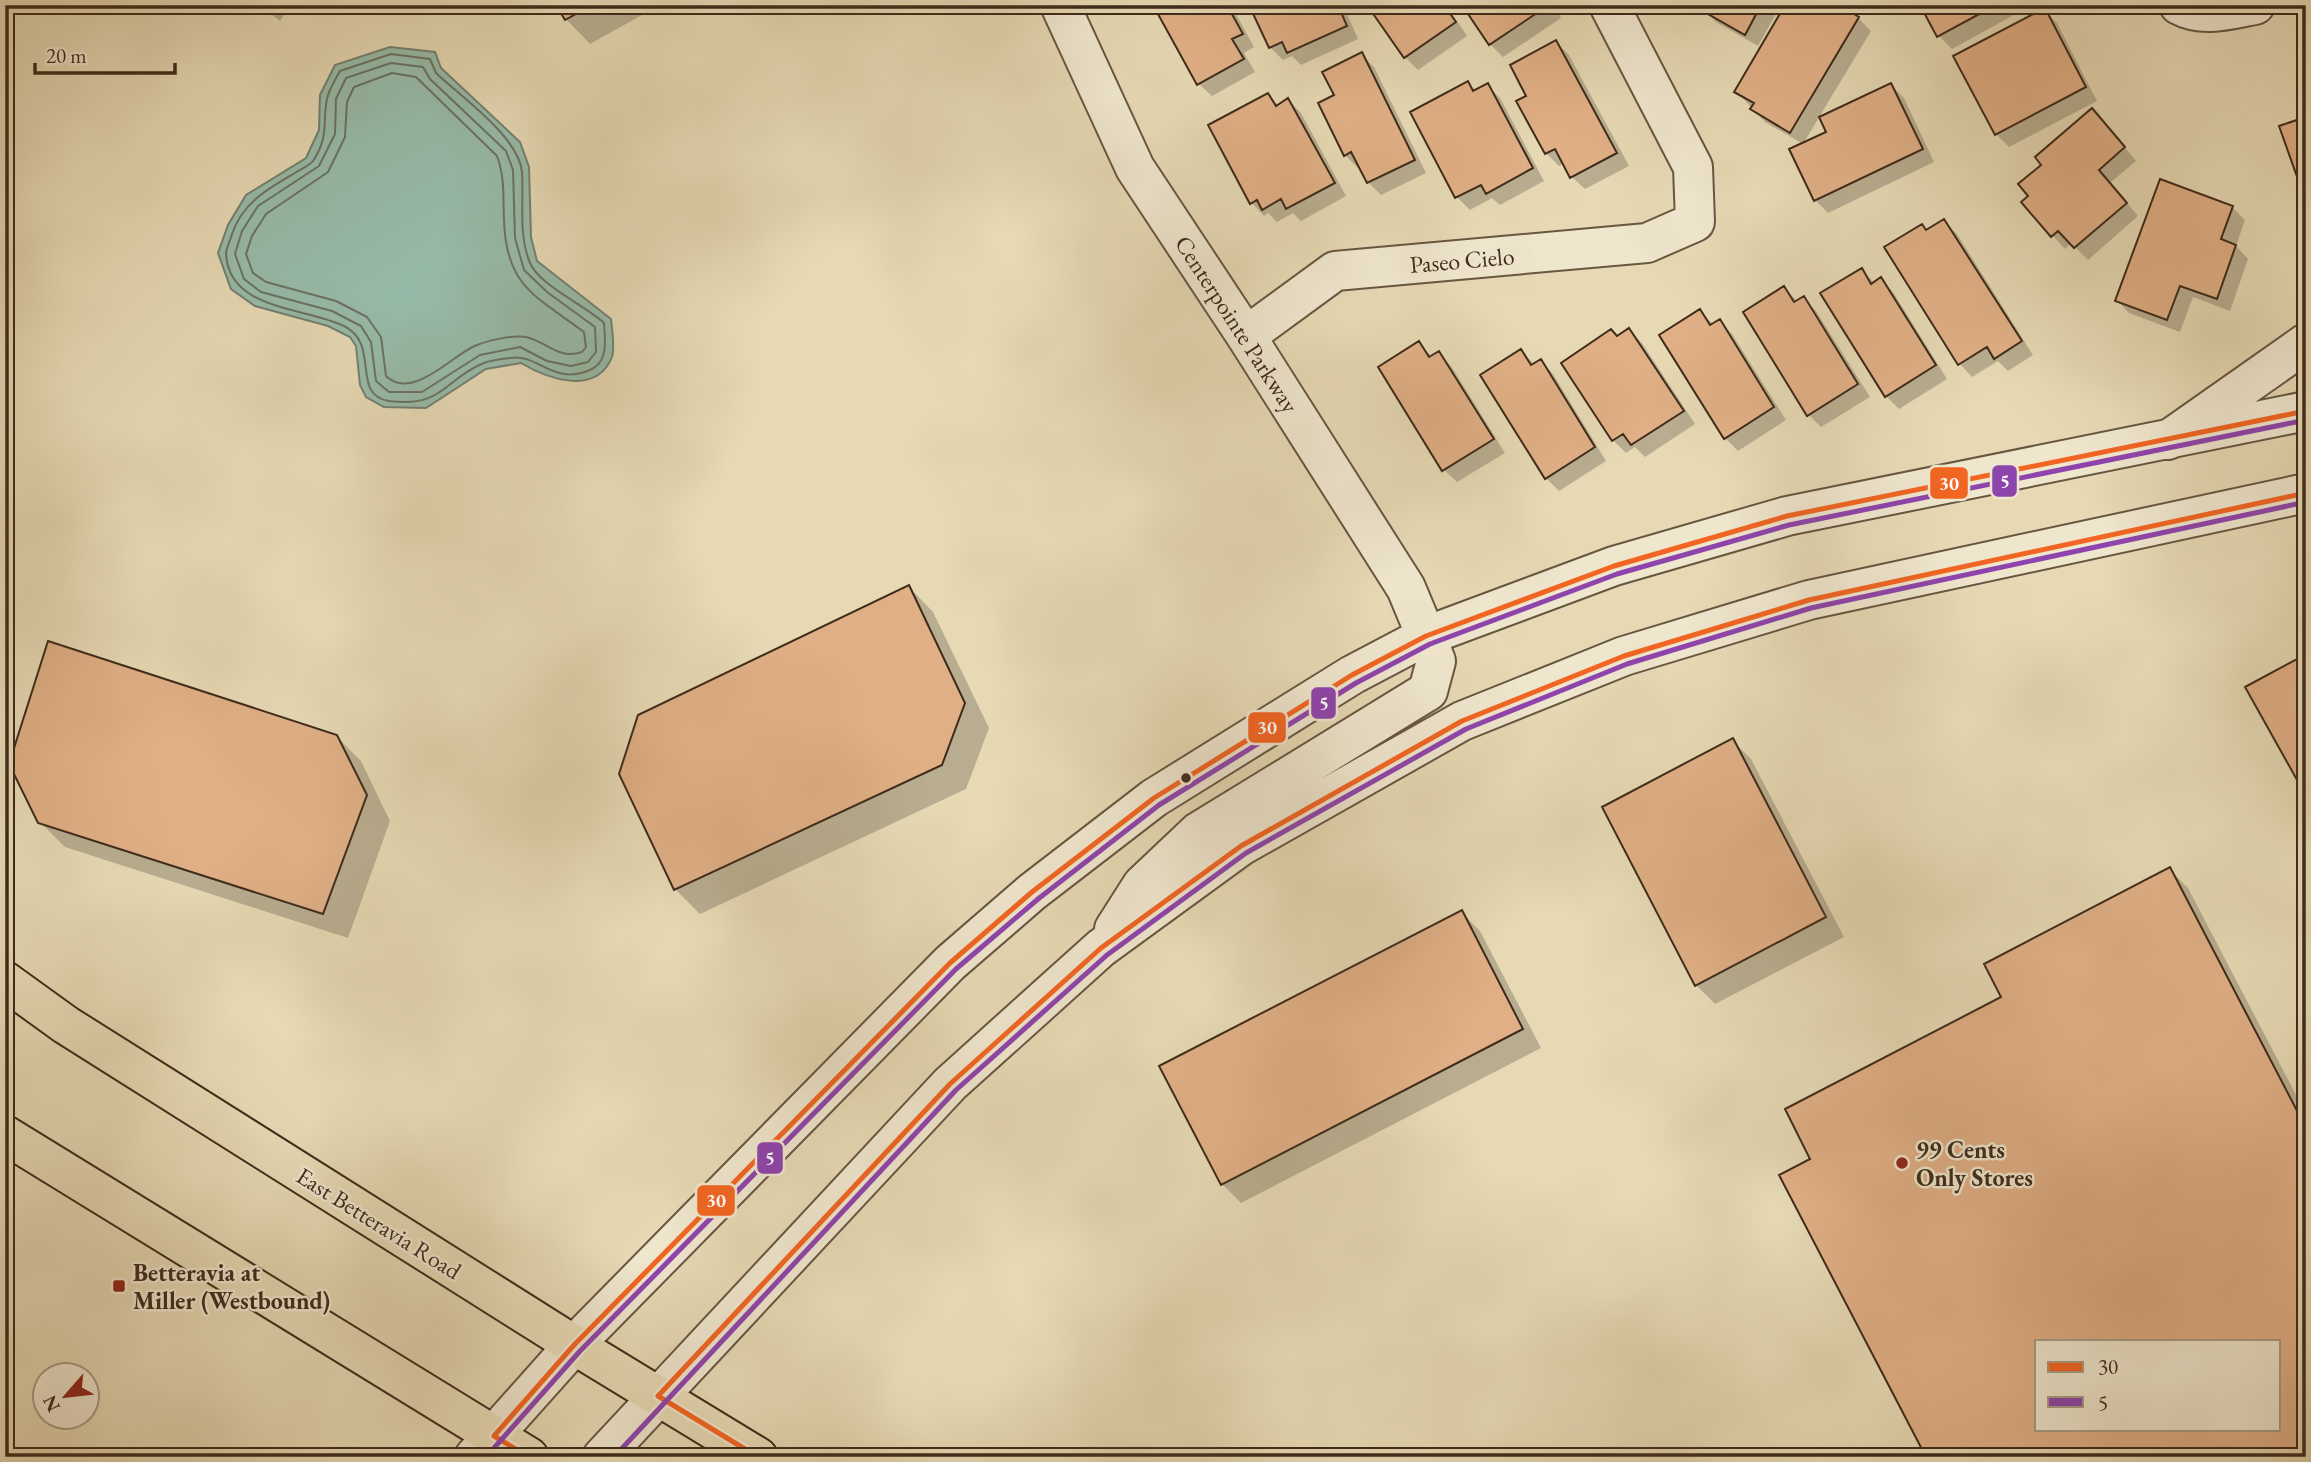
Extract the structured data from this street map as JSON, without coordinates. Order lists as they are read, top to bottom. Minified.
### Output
{"streets":{"highway":["East Betteravia Road"],"street":["Paseo Cielo","Centerpointe Parkway"]},"crossings":[["Paseo Cielo","Centerpointe Parkway"]],"places":{"other":["99 Cents Only Stores"],"transit":["Betteravia at Miller (Westbound)"]},"lines":["transit line 30","transit line 5"],"legend":["30","5"],"scale_bar":"20 m","north":"bottom left"}
